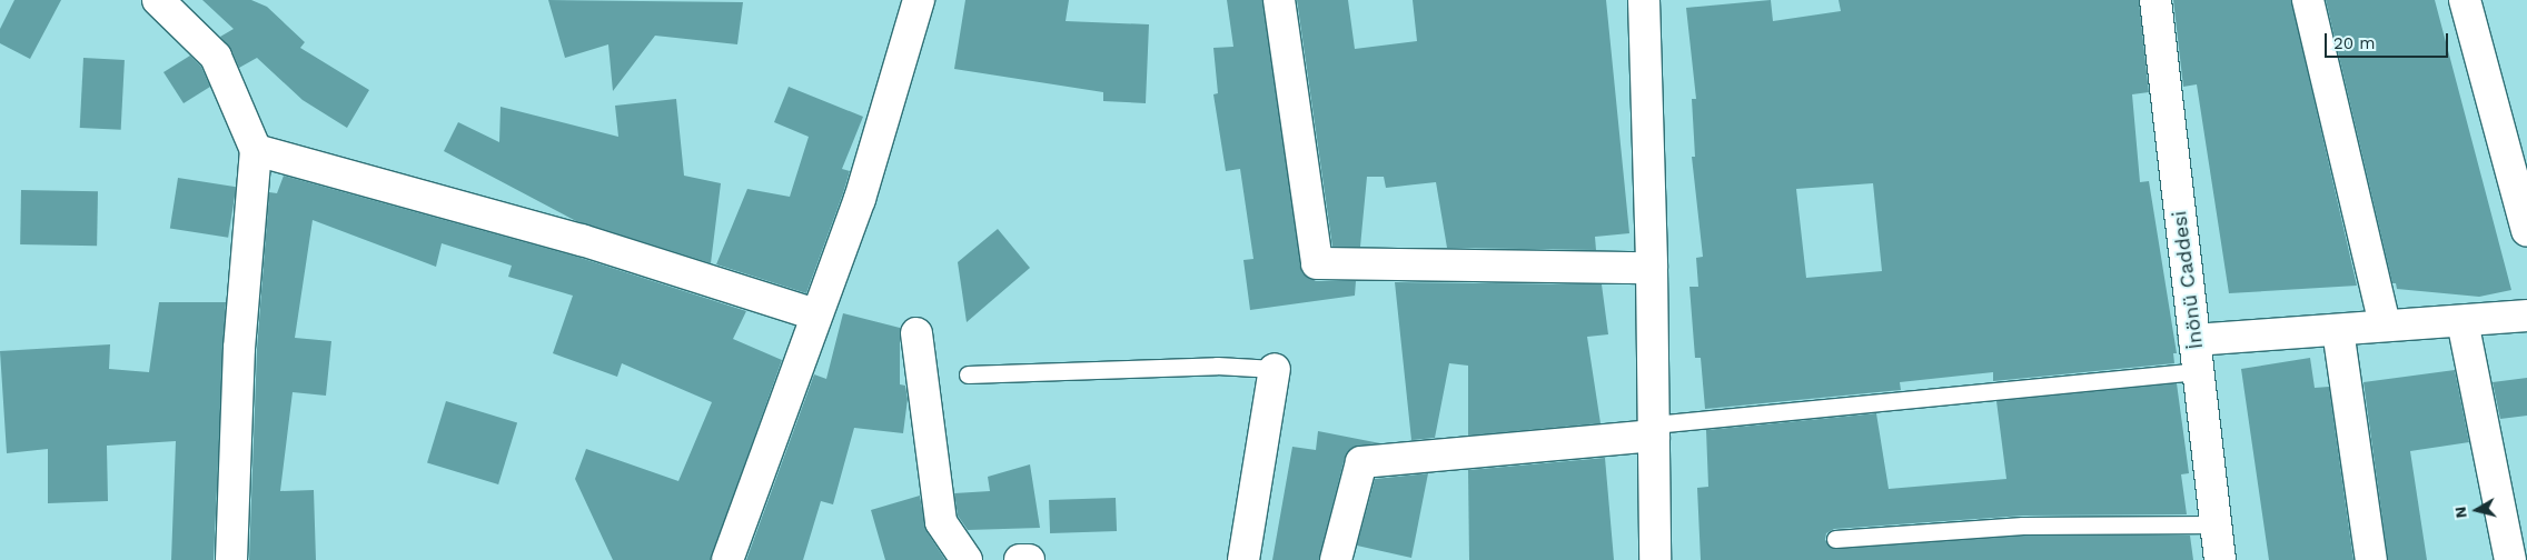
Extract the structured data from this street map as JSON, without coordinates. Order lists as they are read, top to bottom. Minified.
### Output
{"streets":{"street":["İnönü Caddesi"]},"scale_bar":"20 m","north":"left"}
